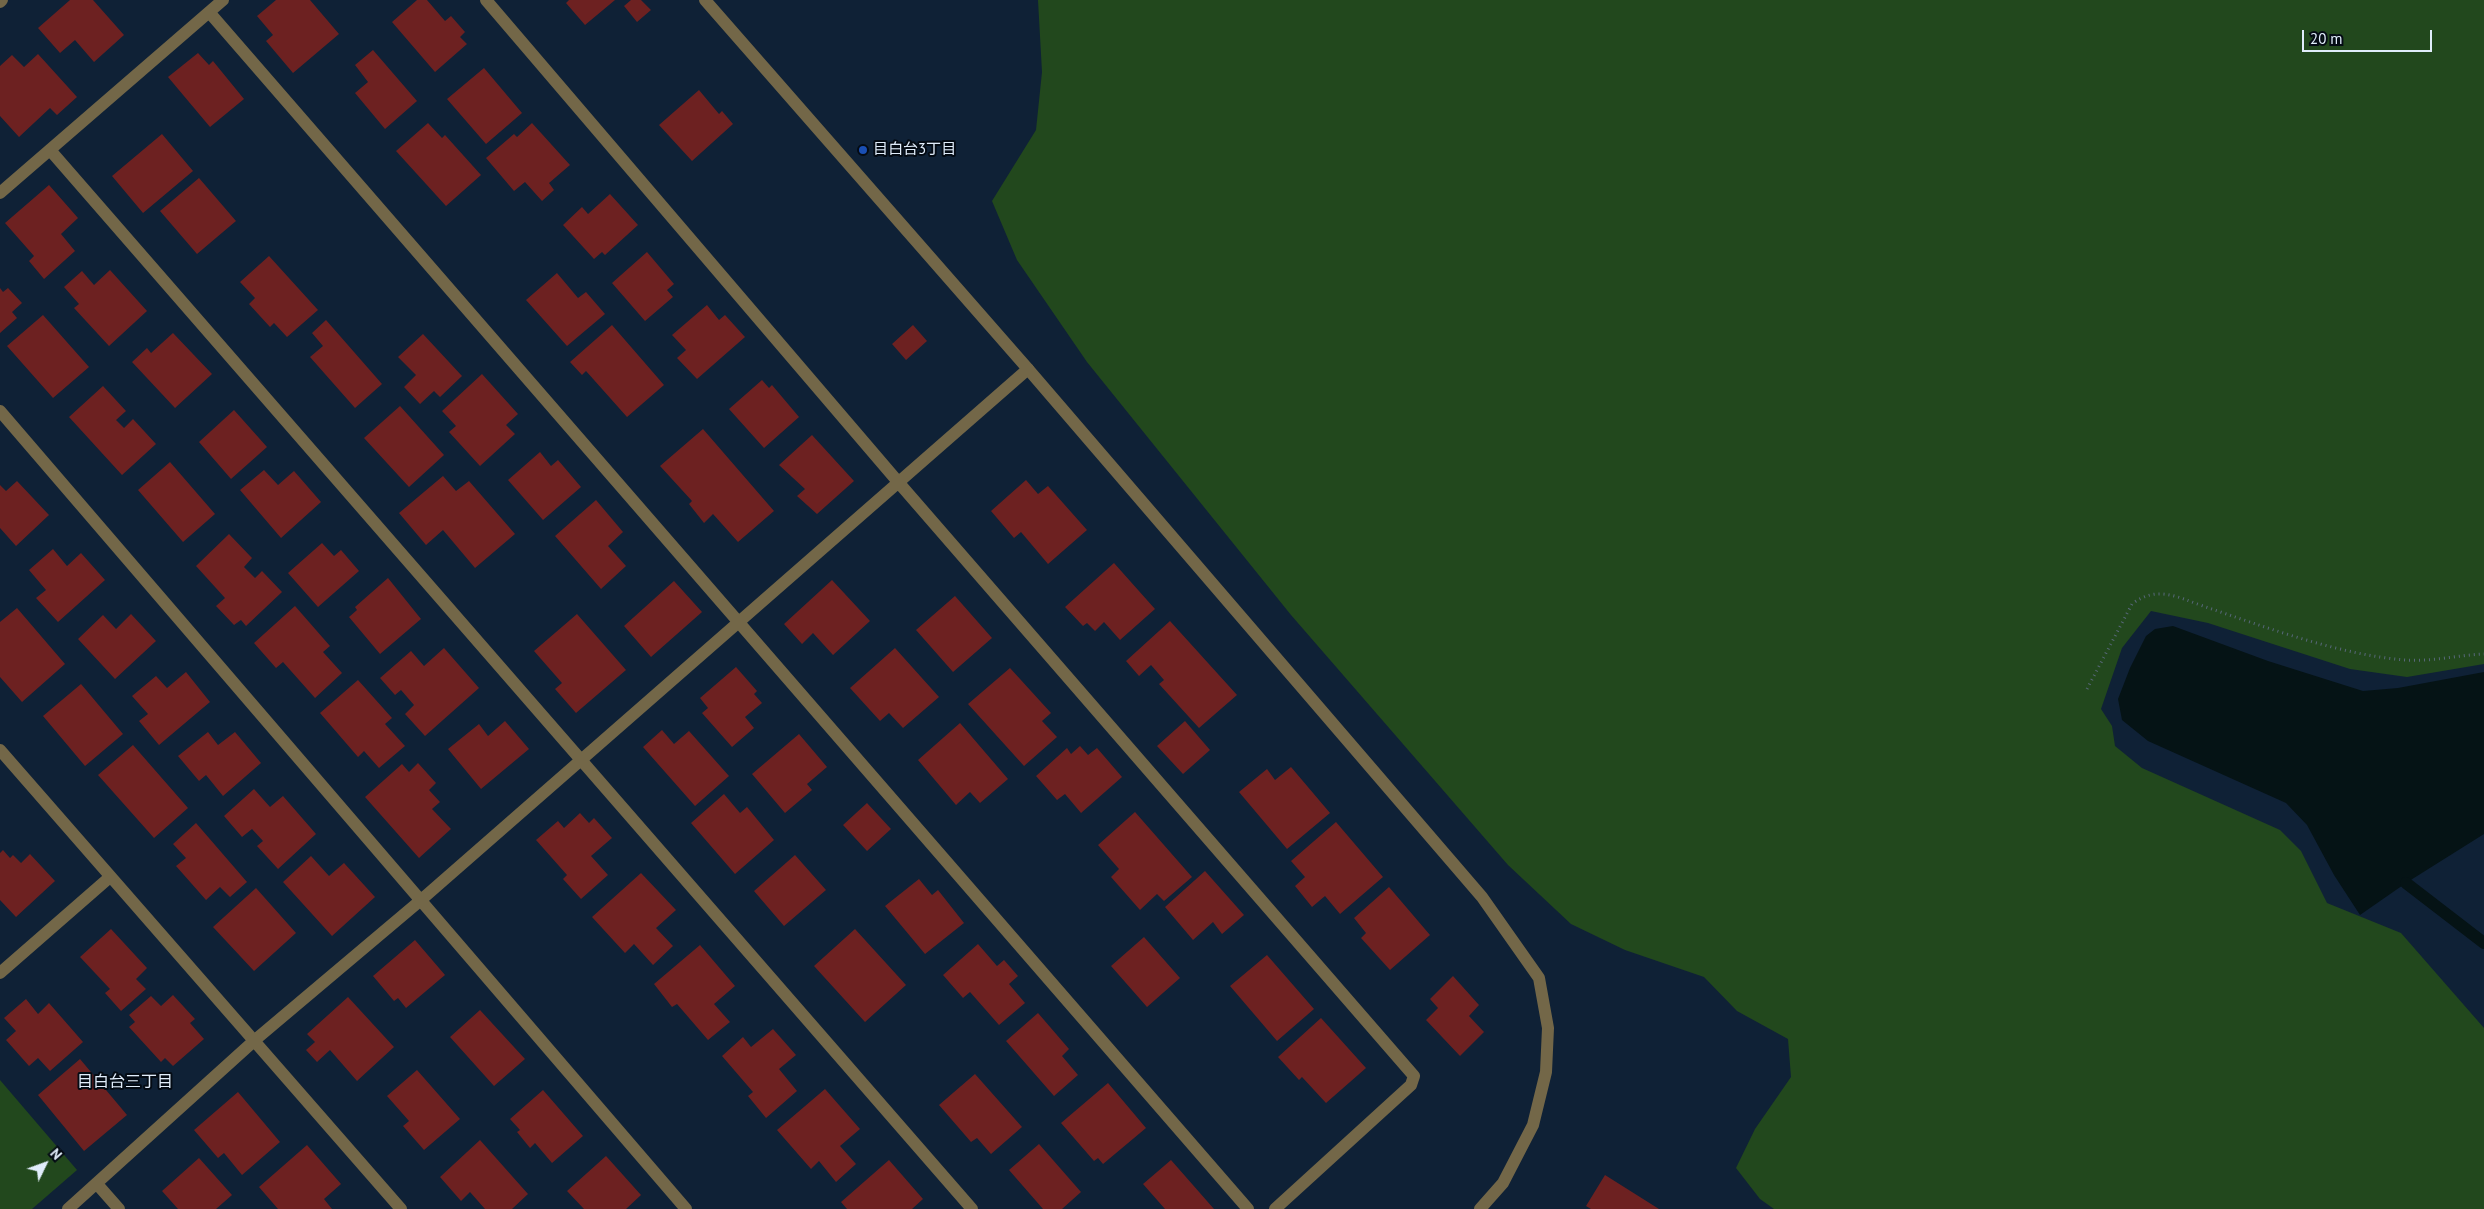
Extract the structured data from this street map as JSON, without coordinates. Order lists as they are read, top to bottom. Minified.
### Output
{"districts":["目白台三丁目"],"places":["目白台3丁目"],"scale_bar":"20 m","north":"top right"}
